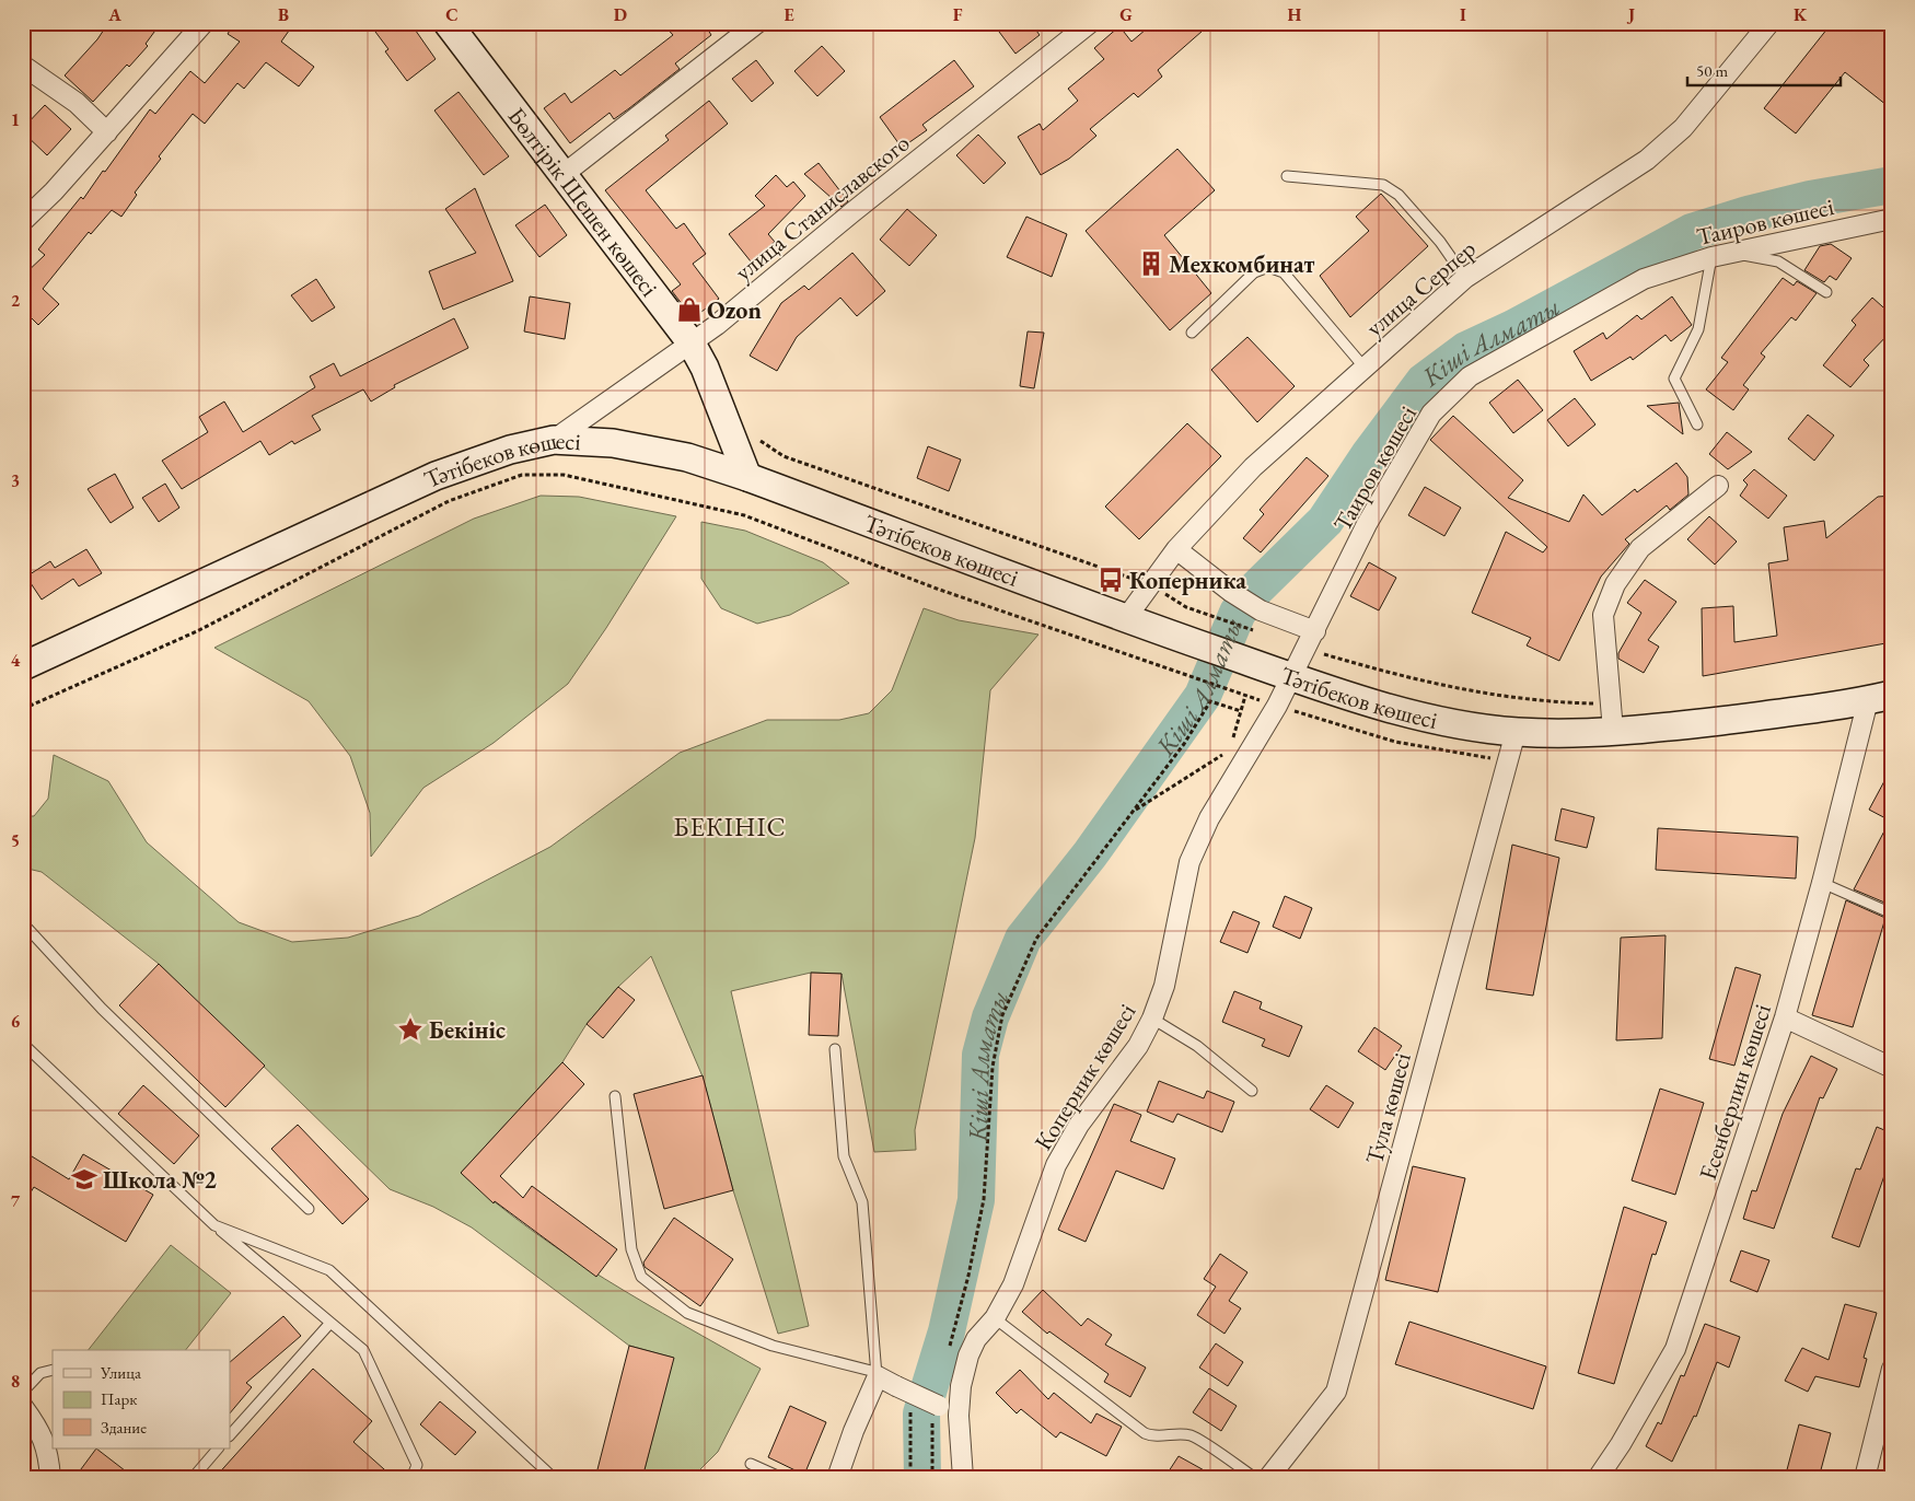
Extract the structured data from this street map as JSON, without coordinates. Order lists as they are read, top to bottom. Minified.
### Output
{"streets":{"main road":["Бөлтірік Шешен көшесі","Тәтібеков көшесі"],"street":["улица Станиславского","Таиров көшесі","улица Серпер","Коперник көшесі","Есенберлин көшесі","Тула көшесі"]},"crossings":[["Бөлтірік Шешен көшесі","улица Станиславского"],["Бөлтірік Шешен көшесі","Тәтібеков көшесі"],["улица Станиславского","Тәтібеков көшесі"],["Таиров көшесі","Тәтібеков көшесі"],["Таиров көшесі","Коперник көшесі"],["улица Серпер","Тәтібеков көшесі"],["Тәтібеков көшесі","Коперник көшесі"],["Тәтібеков көшесі","Есенберлин көшесі"],["Тәтібеков көшесі","Тула көшесі"]],"districts":["БЕКІНІС"],"water":["Кіші Алматы"],"places":{"building":["Мехкомбинат"],"shop":["Ozon"],"bus stop":["Коперника"],"place":["Бекініс"],"school or university":["Школа №2"]},"legend":["Улица","Парк","Здание"],"scale_bar":"50 m","grid":{"columns":["A","B","C","D","E","F","G","H","I","J","K"],"rows":["1","2","3","4","5","6","7","8"]}}
